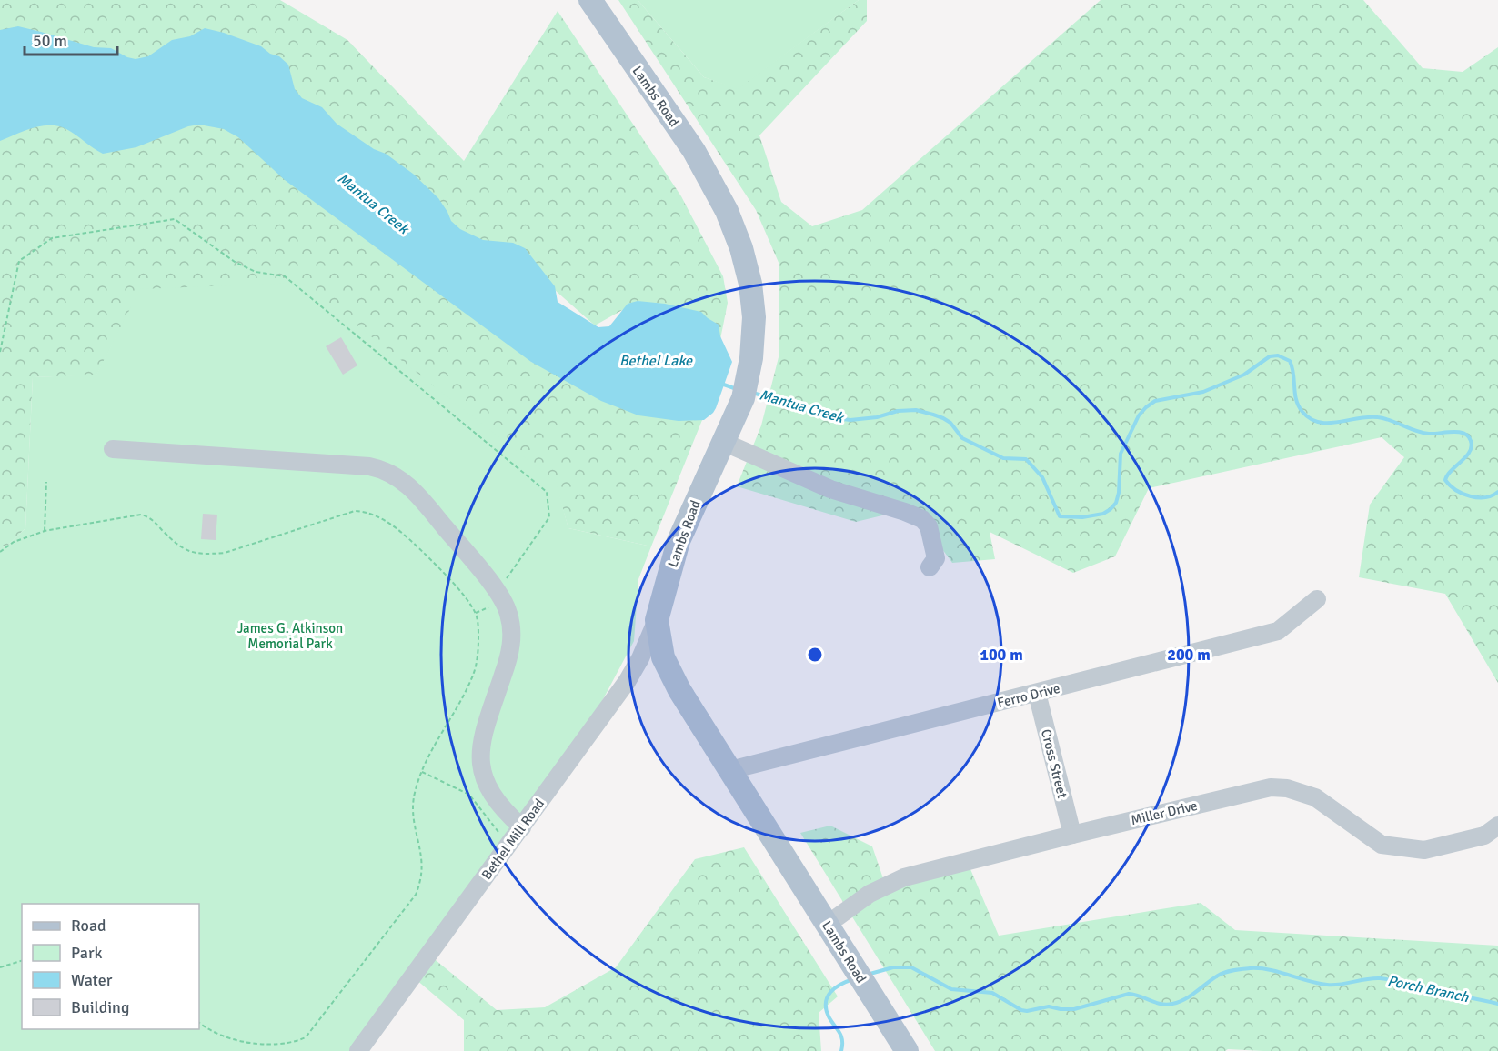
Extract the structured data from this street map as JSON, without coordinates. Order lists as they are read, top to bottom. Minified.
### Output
{"streets":{"main road":["Lambs Road"],"street":["Ferro Drive","Cross Street","Miller Drive","Bethel Mill Road"]},"crossings":[["Lambs Road","Ferro Drive"],["Lambs Road","Miller Drive"],["Lambs Road","Bethel Mill Road"],["Ferro Drive","Cross Street"],["Cross Street","Miller Drive"]],"water":["Mantua Creek","Bethel Lake","Porch Branch"],"parks":["James G. Atkinson Memorial Park"],"legend":["Road","Park","Water","Building"],"scale_bar":"50 m","rings":["100 m","200 m"]}
